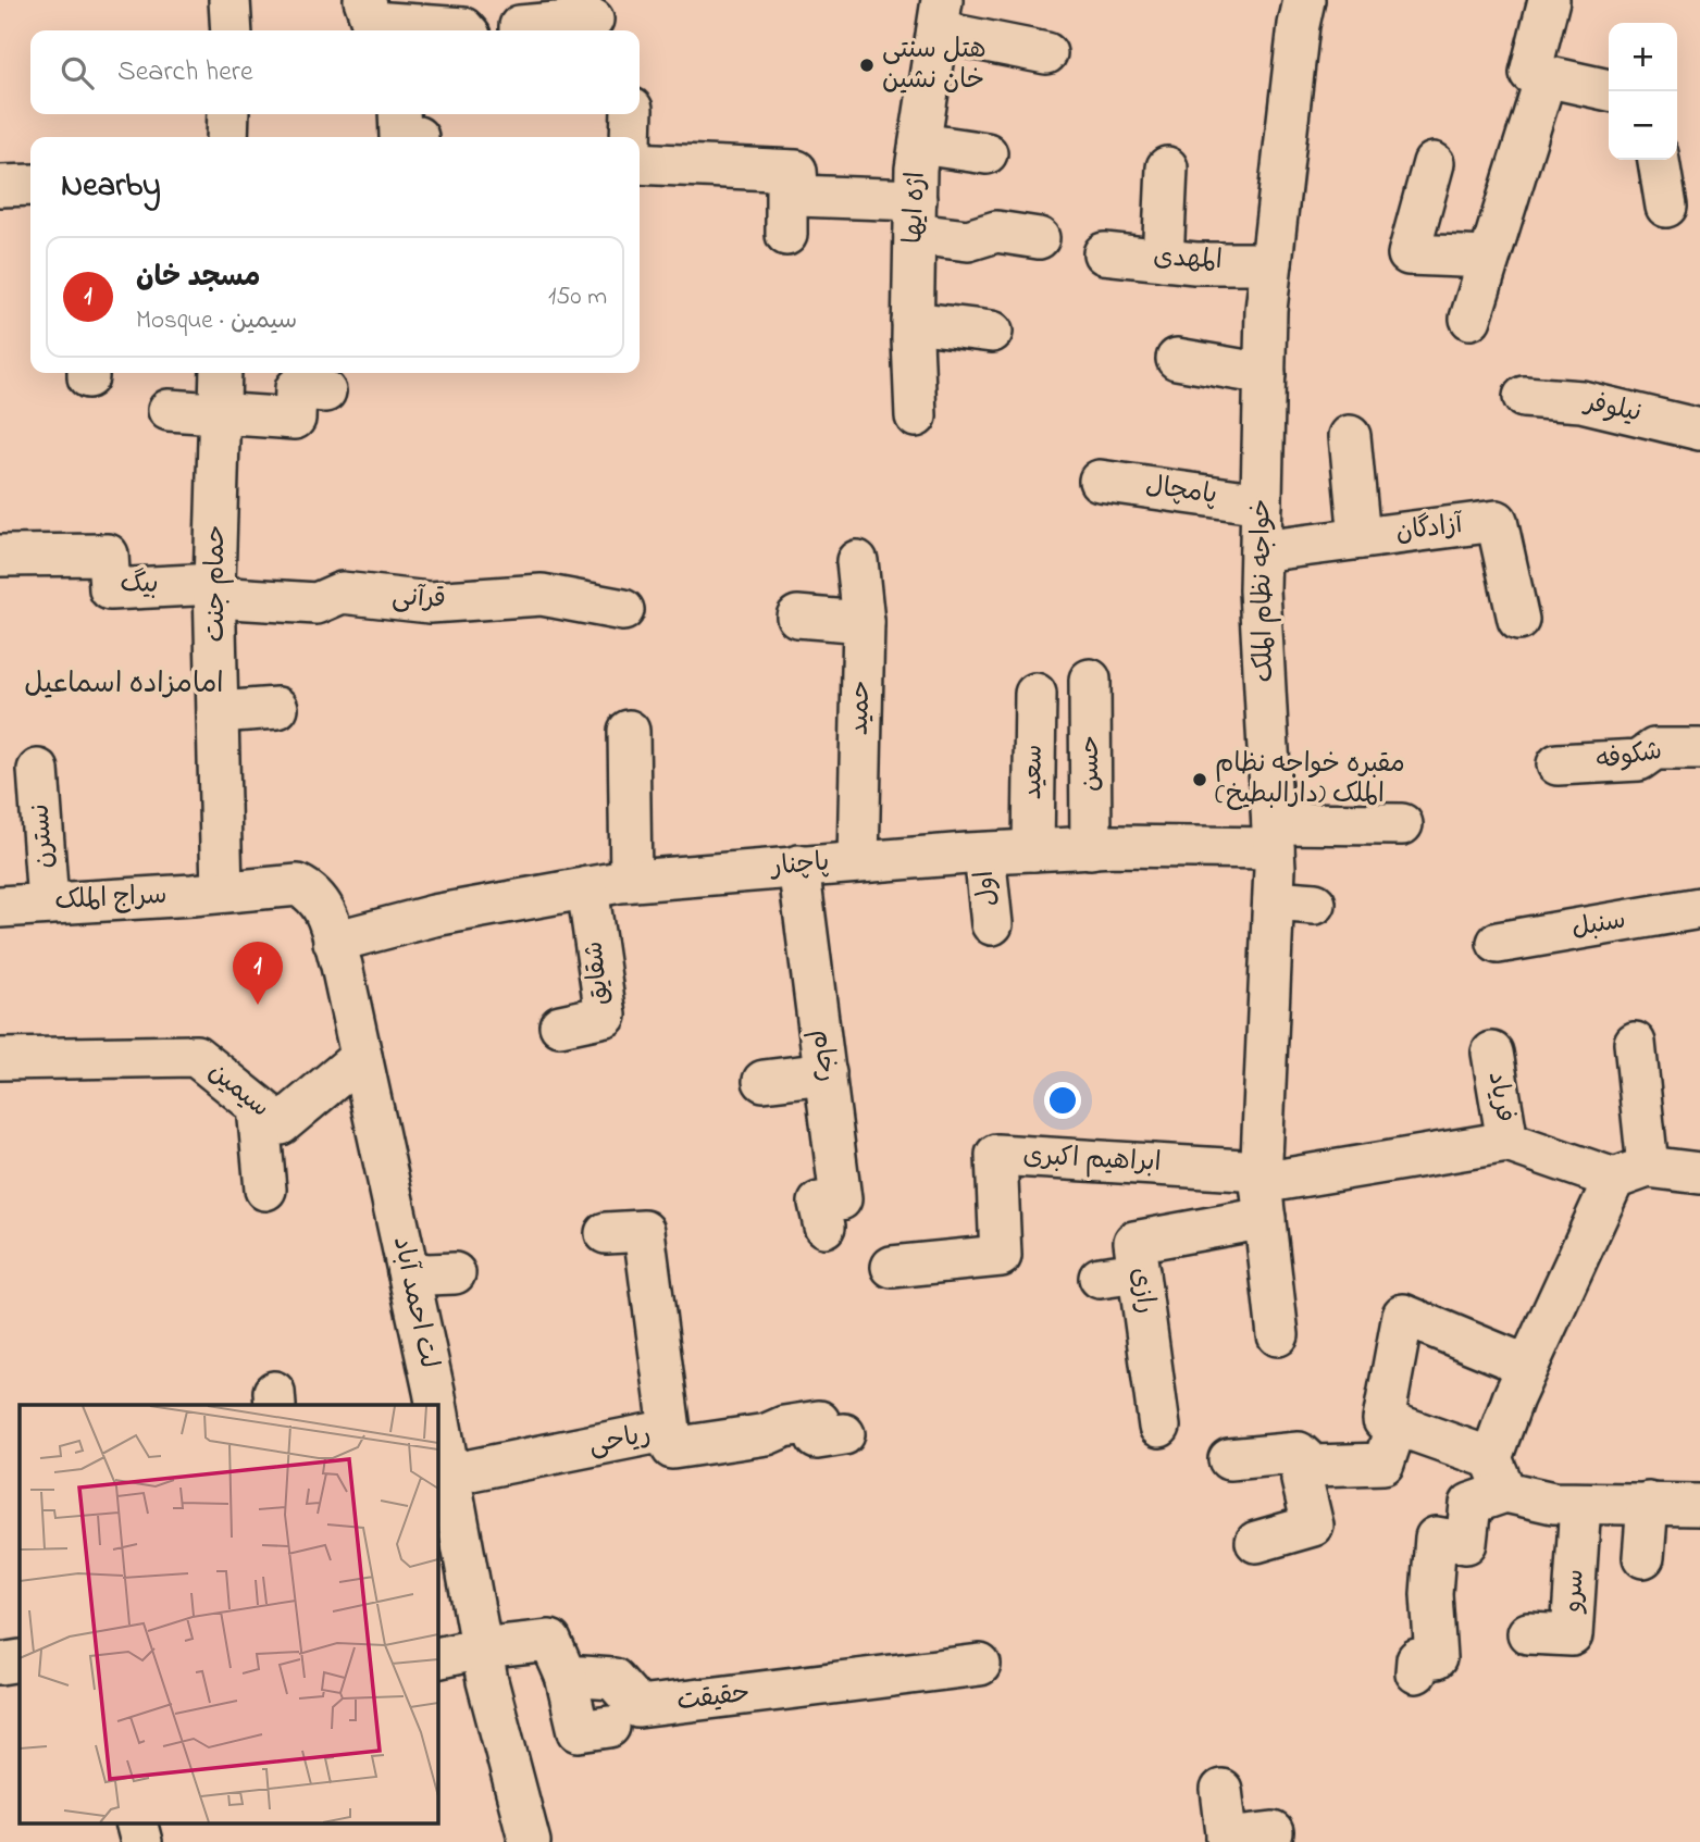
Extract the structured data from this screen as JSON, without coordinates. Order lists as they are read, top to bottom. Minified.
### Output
{"streets":{"street":["اژه ایها","المهدی","نیلوفر","پامچال","آزادگان","حمام جنت","بیگ","خواجه نظام الملک","قرآنی","حمید","شکوفه","حسن","سعید","نسترن","پاچنار","اول","سراج الملک","سنبل","شقایق","رخام","سیمین","فریاد","ابراهیم اکبری","رازی","لت احمد آباد","ریاحی","سرو","حقیقت"]},"crossings":[["المهدی","خواجه نظام الملک"],["پامچال","خواجه نظام الملک"],["آزادگان","خواجه نظام الملک"],["حمام جنت","بیگ"],["حمام جنت","قرآنی"],["حمام جنت","سراج الملک"],["بیگ","قرآنی"],["خواجه نظام الملک","پاچنار"],["خواجه نظام الملک","ابراهیم اکبری"],["خواجه نظام الملک","رازی"],["حمید","پاچنار"],["حسن","پاچنار"],["سعید","پاچنار"],["نسترن","سراج الملک"],["پاچنار","اول"],["پاچنار","سراج الملک"],["پاچنار","شقایق"],["پاچنار","رخام"],["پاچنار","لت احمد آباد"],["سراج الملک","لت احمد آباد"],["سیمین","لت احمد آباد"],["ابراهیم اکبری","رازی"],["لت احمد آباد","ریاحی"]],"districts":["امامزاده اسماعیل"],"places":["هتل سنتی خان نشین","مقبره خواجه نظام الملک (دارالبطیخ)"],"page":{"map_buttons":["+","−"],"search":"Search here","heading":"Nearby","list":[{"mark":"1","name":"مسجد خان","note":"Mosque · سیمین","value":"150 m"}],"pins":"1"}}
